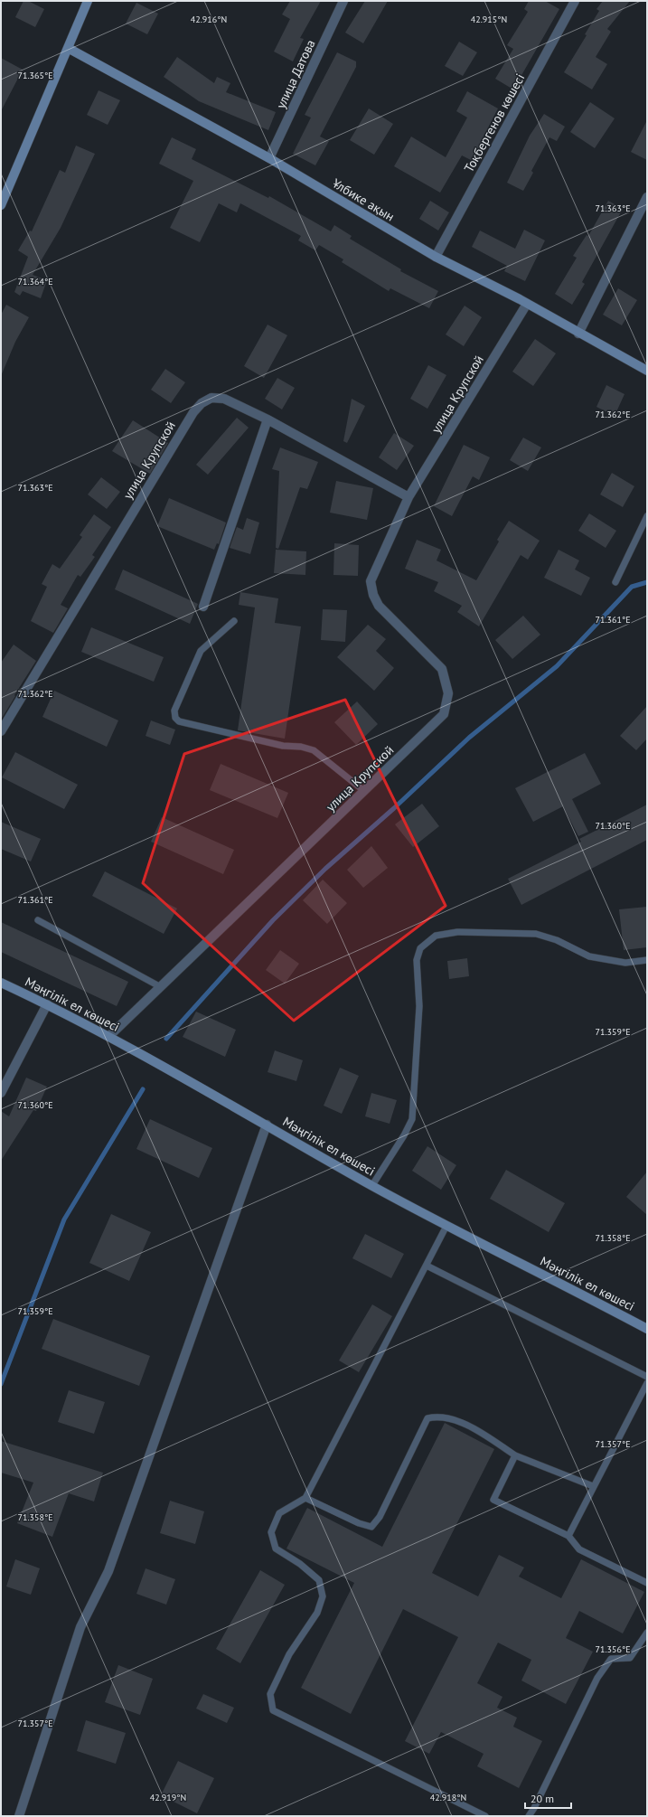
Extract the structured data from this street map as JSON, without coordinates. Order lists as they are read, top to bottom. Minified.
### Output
{"streets":{"street":["улица Датова","Тоқбергенов көшесі","Ұлбике ақын","улица Крупской","Мәңгілік ел көшесі"]},"crossings":[["улица Датова","Ұлбике ақын"],["Тоқбергенов көшесі","Ұлбике ақын"],["Ұлбике ақын","улица Крупской"],["улица Крупской","Мәңгілік ел көшесі"]],"scale_bar":"20 m","coordinates":["42.916°N","42.915°N","71.365°E","71.363°E","71.364°E","71.362°E","71.361°E","71.360°E","71.359°E","71.358°E","71.357°E","71.356°E","42.919°N","42.918°N"]}
